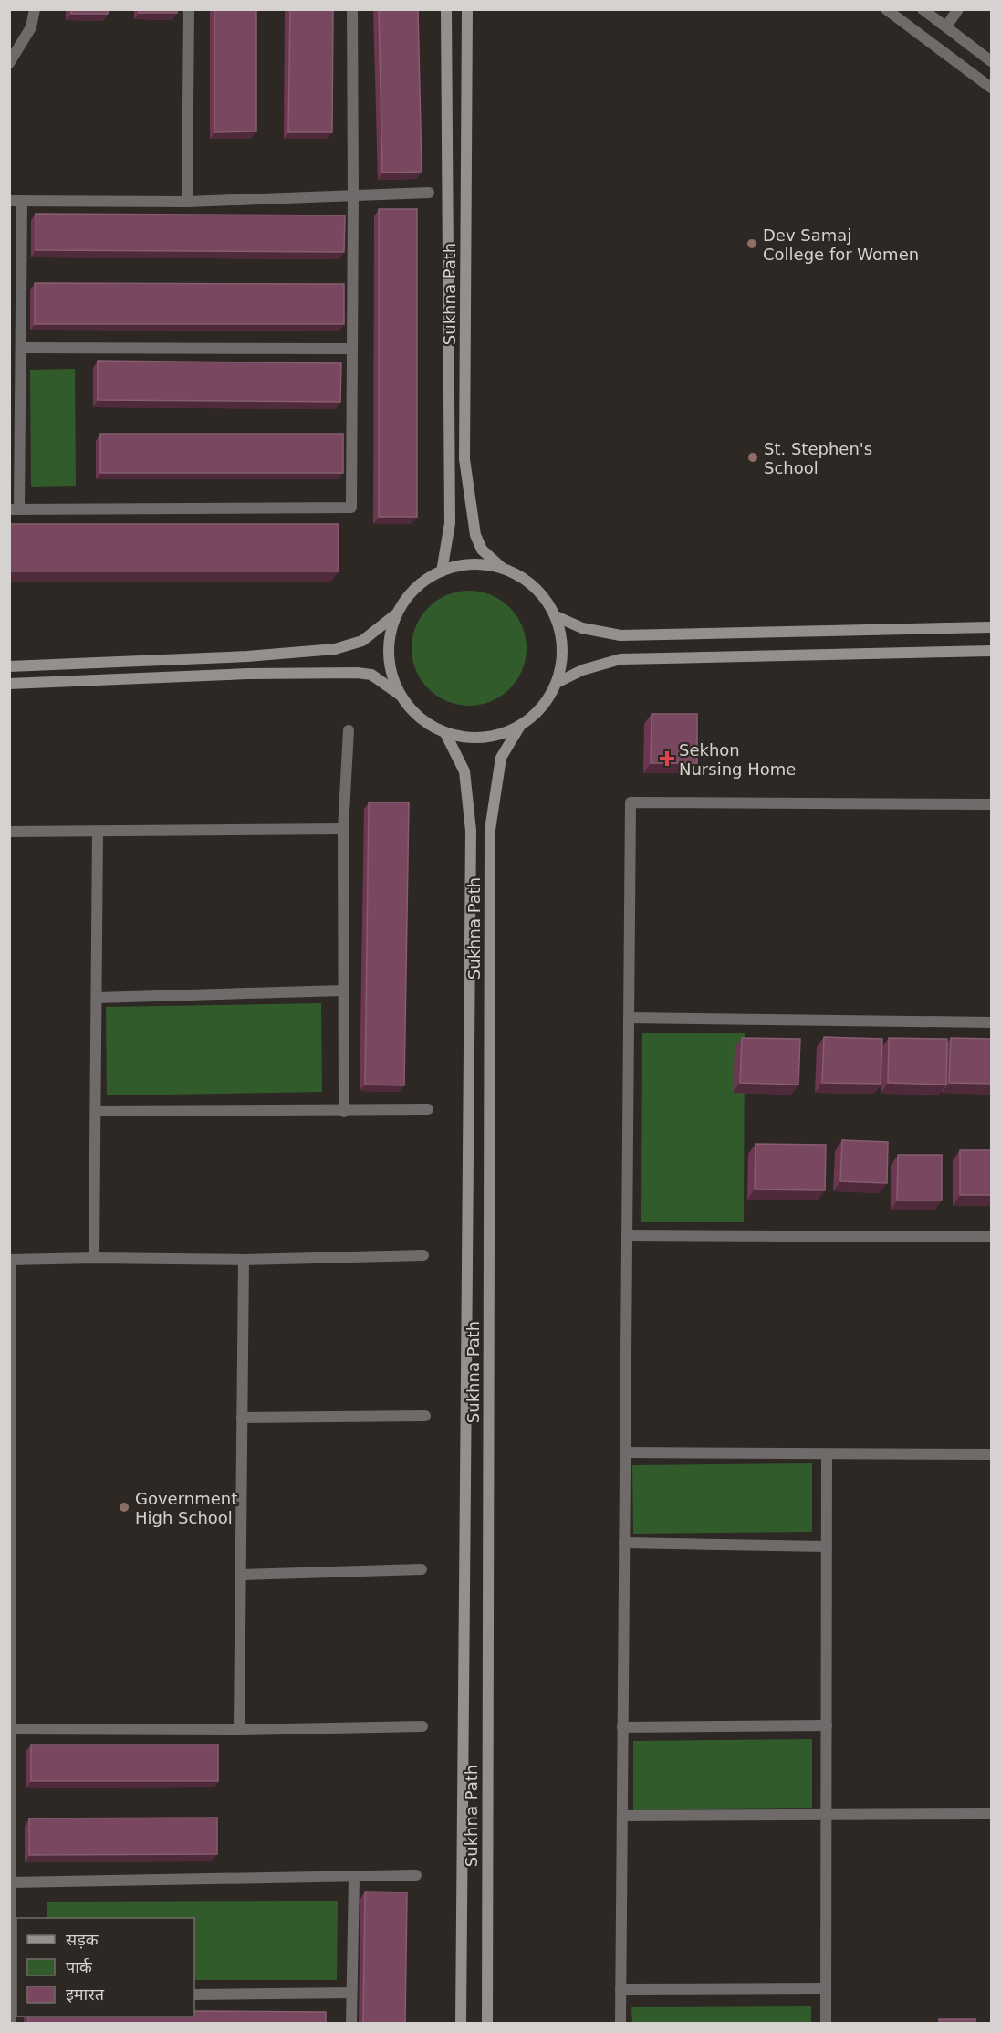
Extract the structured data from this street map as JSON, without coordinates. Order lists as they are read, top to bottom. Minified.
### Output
{"streets":{"main road":["Sukhna Path"]},"places":{"other":["Dev Samaj College for Women","St. Stephen's School","Government High School"],"health":["Sekhon Nursing Home"]},"legend":["सड़क","पार्क","इमारत"]}
